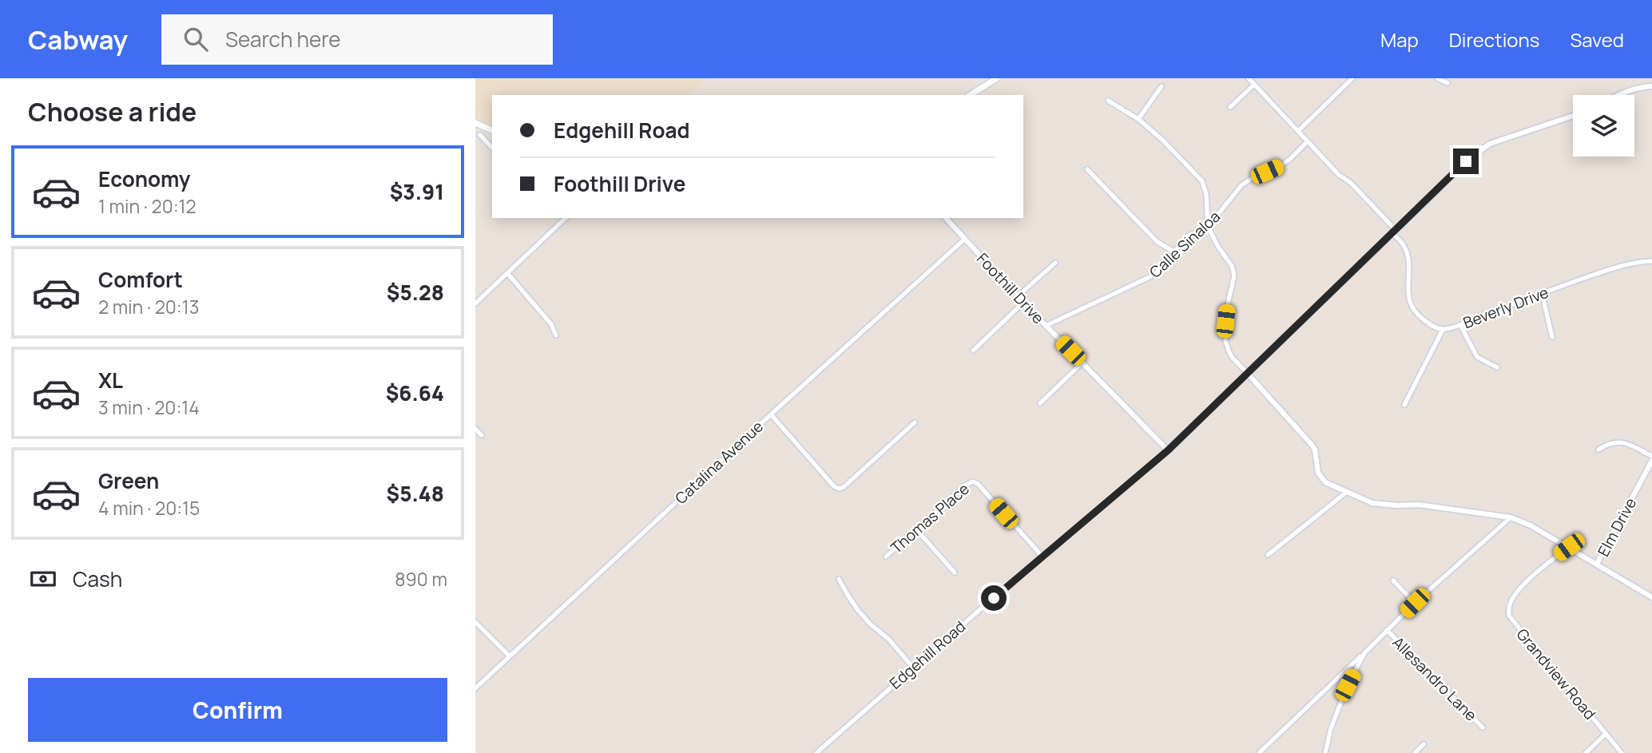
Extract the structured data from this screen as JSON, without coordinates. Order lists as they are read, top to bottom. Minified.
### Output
{"streets":{"street":["Calle Sinaloa","Foothill Drive","Beverly Drive","Catalina Avenue","Thomas Place","Elm Drive","Edgehill Road","Grandview Road","Allesandro Lane"]},"crossings":[["Calle Sinaloa","Foothill Drive"],["Calle Sinaloa","Beverly Drive"],["Foothill Drive","Catalina Avenue"],["Foothill Drive","Edgehill Road"],["Thomas Place","Edgehill Road"]],"page":{"header":"Cabway","search":"Search here","nav":["Map","Directions","Saved"],"heading":"Choose a ride","banner":["Edgehill Road","Foothill Drive"],"list":[{"name":"Economy","note":"1 min · 20:12","value":"$3.91"},{"name":"Comfort","note":"2 min · 20:13","value":"$5.28"},{"name":"XL","note":"3 min · 20:14","value":"$6.64"},{"name":"Green","note":"4 min · 20:15","value":"$5.48"}],"pay":["Cash","890 m"],"buttons":"Confirm"}}
